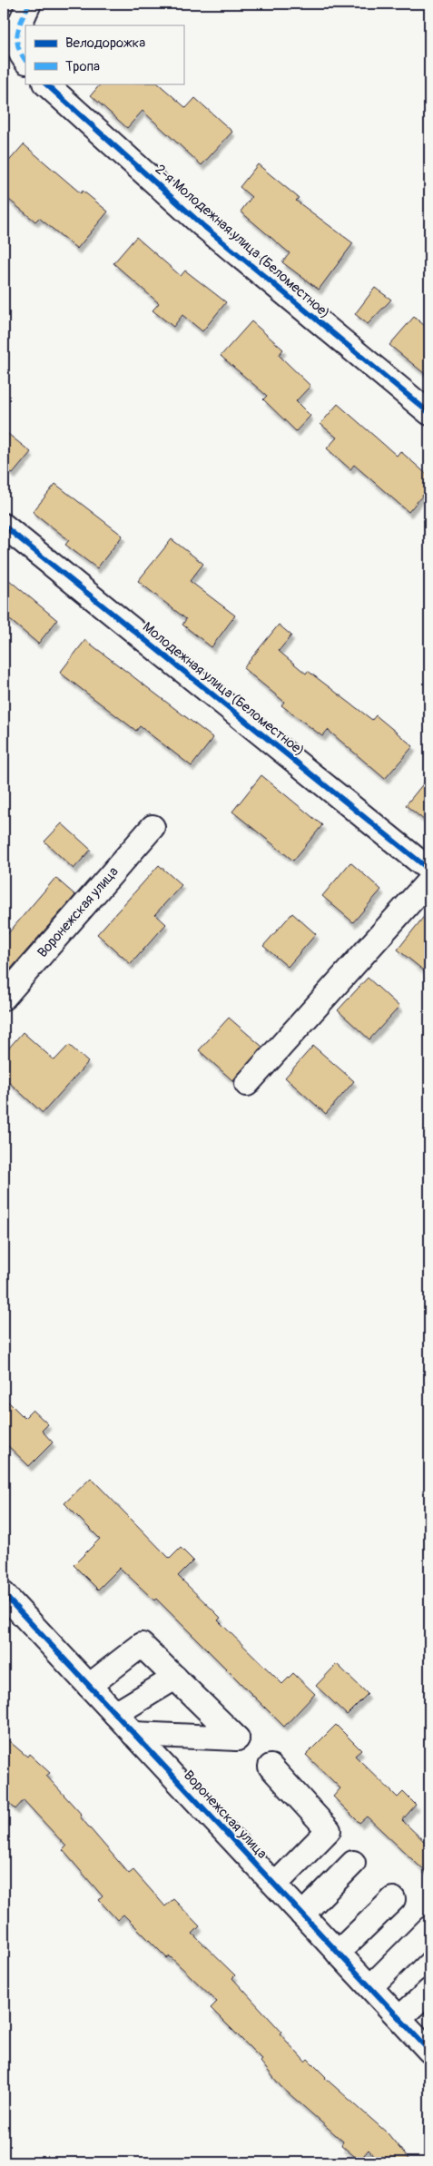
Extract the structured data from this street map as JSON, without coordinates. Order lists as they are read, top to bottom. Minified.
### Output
{"streets":{"street":["2-я Молодежная улица (Беломестное)","Молодежная улица (Беломестное)","Воронежская улица"]},"legend":["Велодорожка","Тропа"]}
